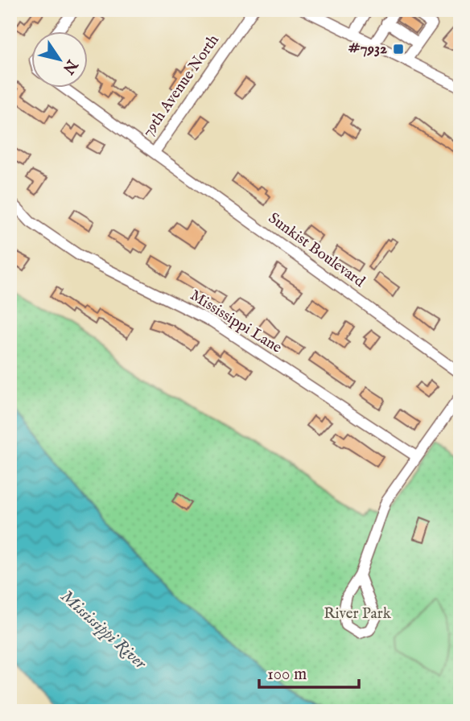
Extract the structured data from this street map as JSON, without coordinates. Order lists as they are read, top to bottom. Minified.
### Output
{"streets":{"street":["79th Avenue North","Sunkist Boulevard","Mississippi Lane"]},"crossings":[["79th Avenue North","Sunkist Boulevard"]],"water":["Mississippi River"],"parks":["River Park"],"places":{"transit":["#7932"]},"scale_bar":"100 m","north":"bottom right"}
